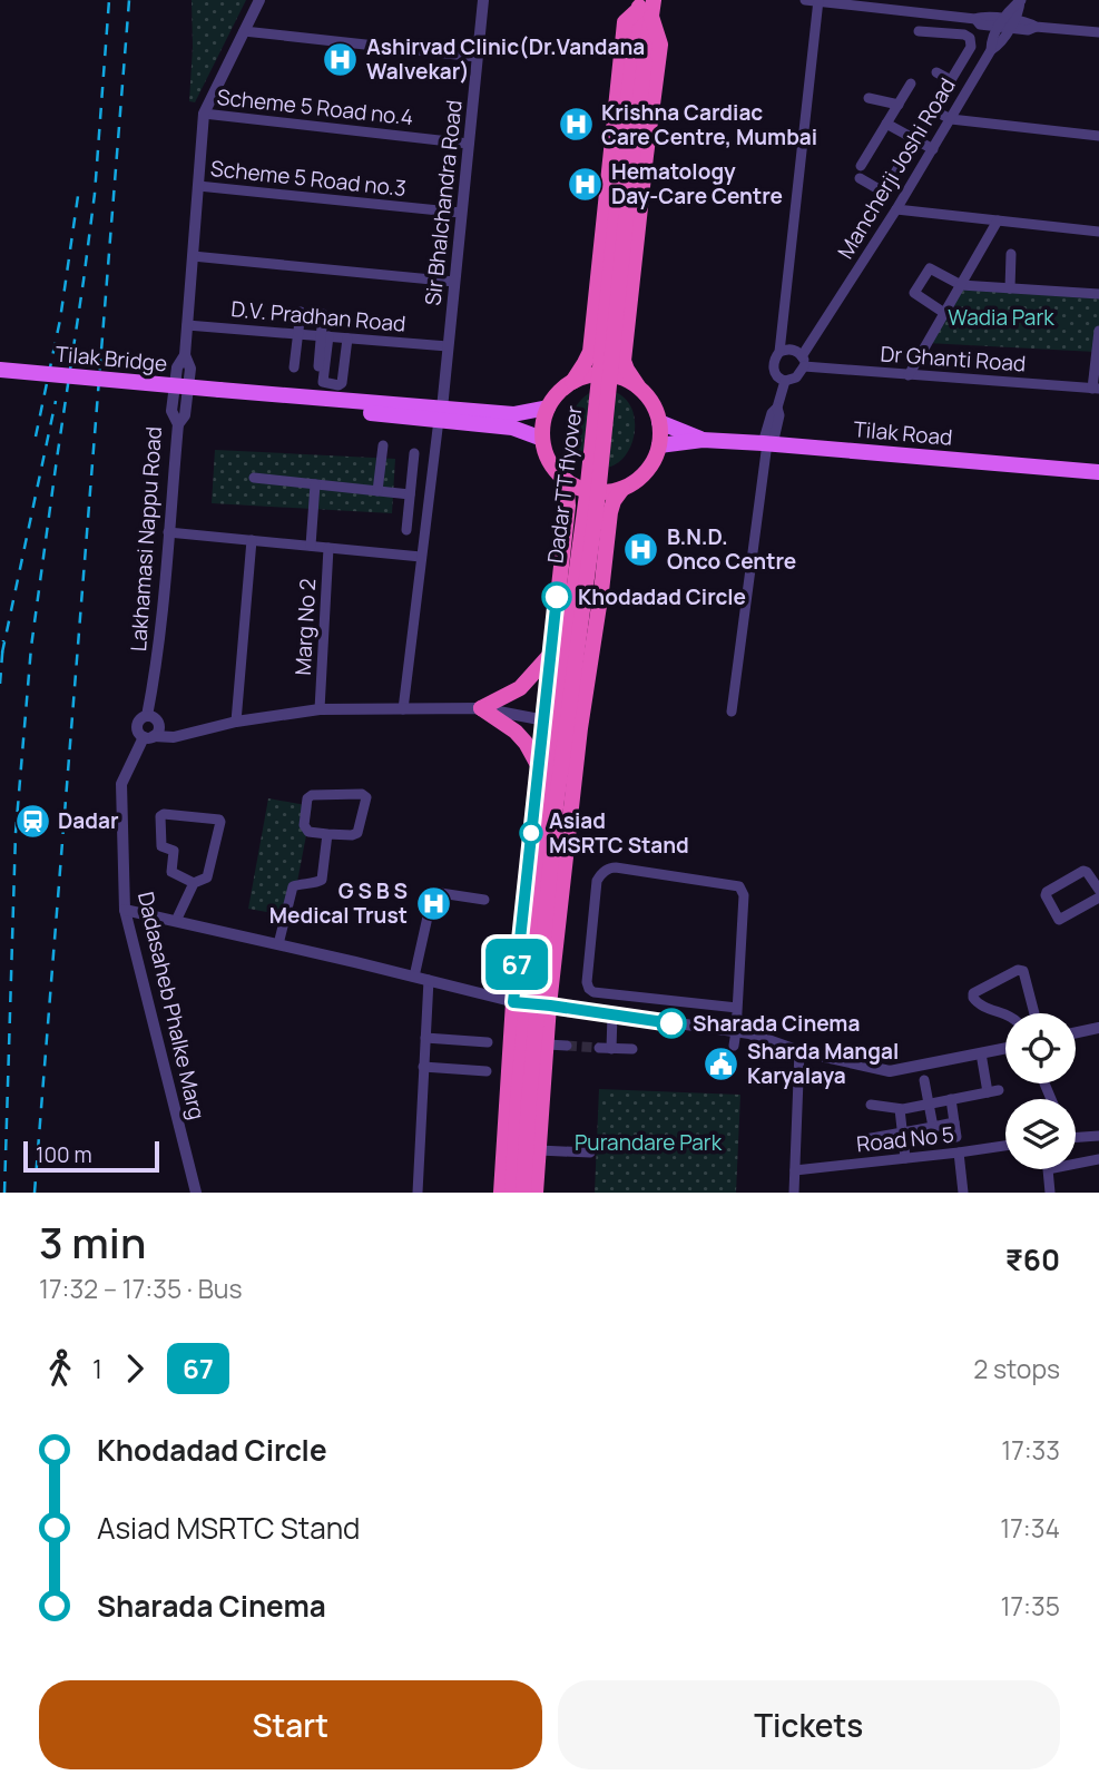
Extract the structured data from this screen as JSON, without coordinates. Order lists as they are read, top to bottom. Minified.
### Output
{"streets":{"highway":["Dadar TT flyover"],"main road":["Tilak Bridge","Tilak Road"],"street":["Scheme 5 Road no.4","Mancherji Joshi Road","Scheme 5 Road no.3","Sir Bhalchandra Road","D.V. Pradhan Road","Dr Ghanti Road","Lakhamasi Nappu Road","Marg No 2","Dadasaheb Phalke Marg","Road No 5"]},"crossings":[["Scheme 5 Road no.4","Sir Bhalchandra Road"],["Scheme 5 Road no.4","Lakhamasi Nappu Road"],["Mancherji Joshi Road","Dr Ghanti Road"],["Scheme 5 Road no.3","Sir Bhalchandra Road"],["Scheme 5 Road no.3","Lakhamasi Nappu Road"],["Sir Bhalchandra Road","D.V. Pradhan Road"],["D.V. Pradhan Road","Lakhamasi Nappu Road"],["Lakhamasi Nappu Road","Dadasaheb Phalke Marg"]],"parks":["Wadia Park","Purandare Park"],"places":{"hospital":["Ashirvad Clinic(Dr.Vandana Walvekar)","Krishna Cardiac Care Centre, Mumbai","Hematology Day-Care Centre","B.N.D. Onco Centre","G S B S Medical Trust"],"other":["Khodadad Circle","Asiad MSRTC Stand","Sharada Cinema"],"station":["Dadar"],"public building":["Sharda Mangal Karyalaya"]},"lines":["bus line 67"],"scale_bar":"100 m","page":{"on_map":"67","scale":"100 m","heading":["3 min","17:32 – 17:35 · Bus","₹60"],"legs":["1","67","2 stops"],"list":[{"name":"Khodadad Circle","value":"17:33"},{"name":"Asiad MSRTC Stand","value":"17:34"},{"name":"Sharada Cinema","value":"17:35"}],"buttons":["Start","Tickets"]}}
